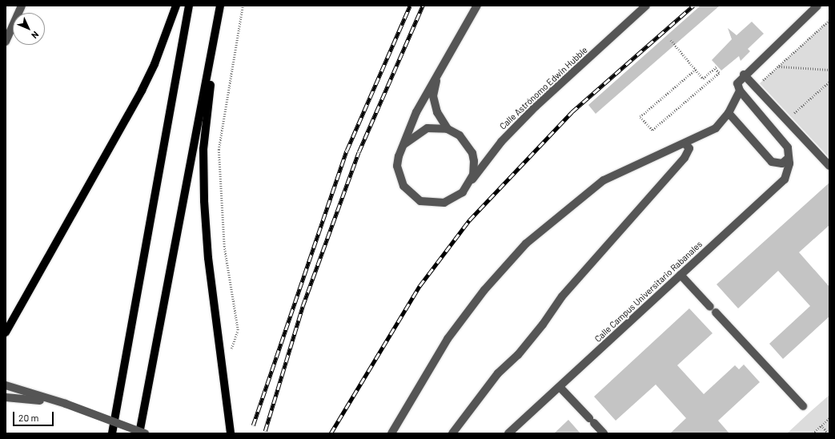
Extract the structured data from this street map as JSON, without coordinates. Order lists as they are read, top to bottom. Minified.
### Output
{"streets":{"street":["Calle Astrónomo Edwin Hubble","Calle Campus Universitario Rabanales"]},"scale_bar":"20 m","north":"bottom right"}
